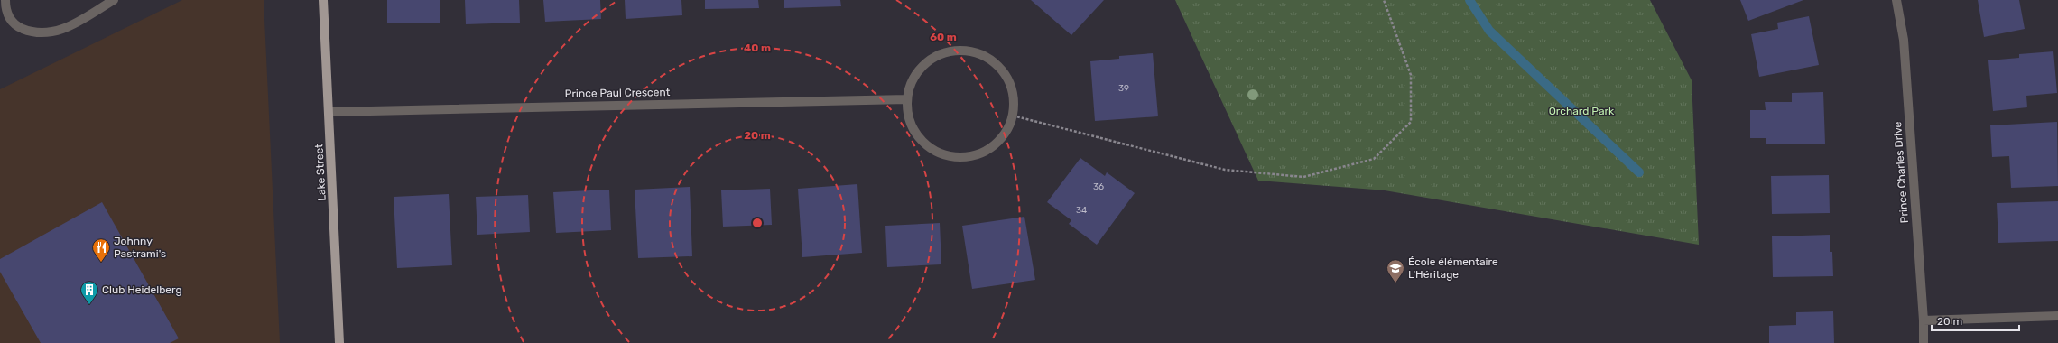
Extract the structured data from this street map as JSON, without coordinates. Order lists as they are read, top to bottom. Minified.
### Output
{"streets":{"main road":["Lake Street"],"street":["Prince Paul Crescent","Prince Charles Drive"]},"crossings":[["Prince Paul Crescent","Lake Street"]],"parks":["Orchard Park"],"places":{"restaurant":["Johnny Pastrami's"],"school or university":["École élémentaire L'Héritage"],"building":["Club Heidelberg"]},"house_numbers":["39","36","34"],"scale_bar":"20 m","rings":["60 m","40 m","20 m"]}
